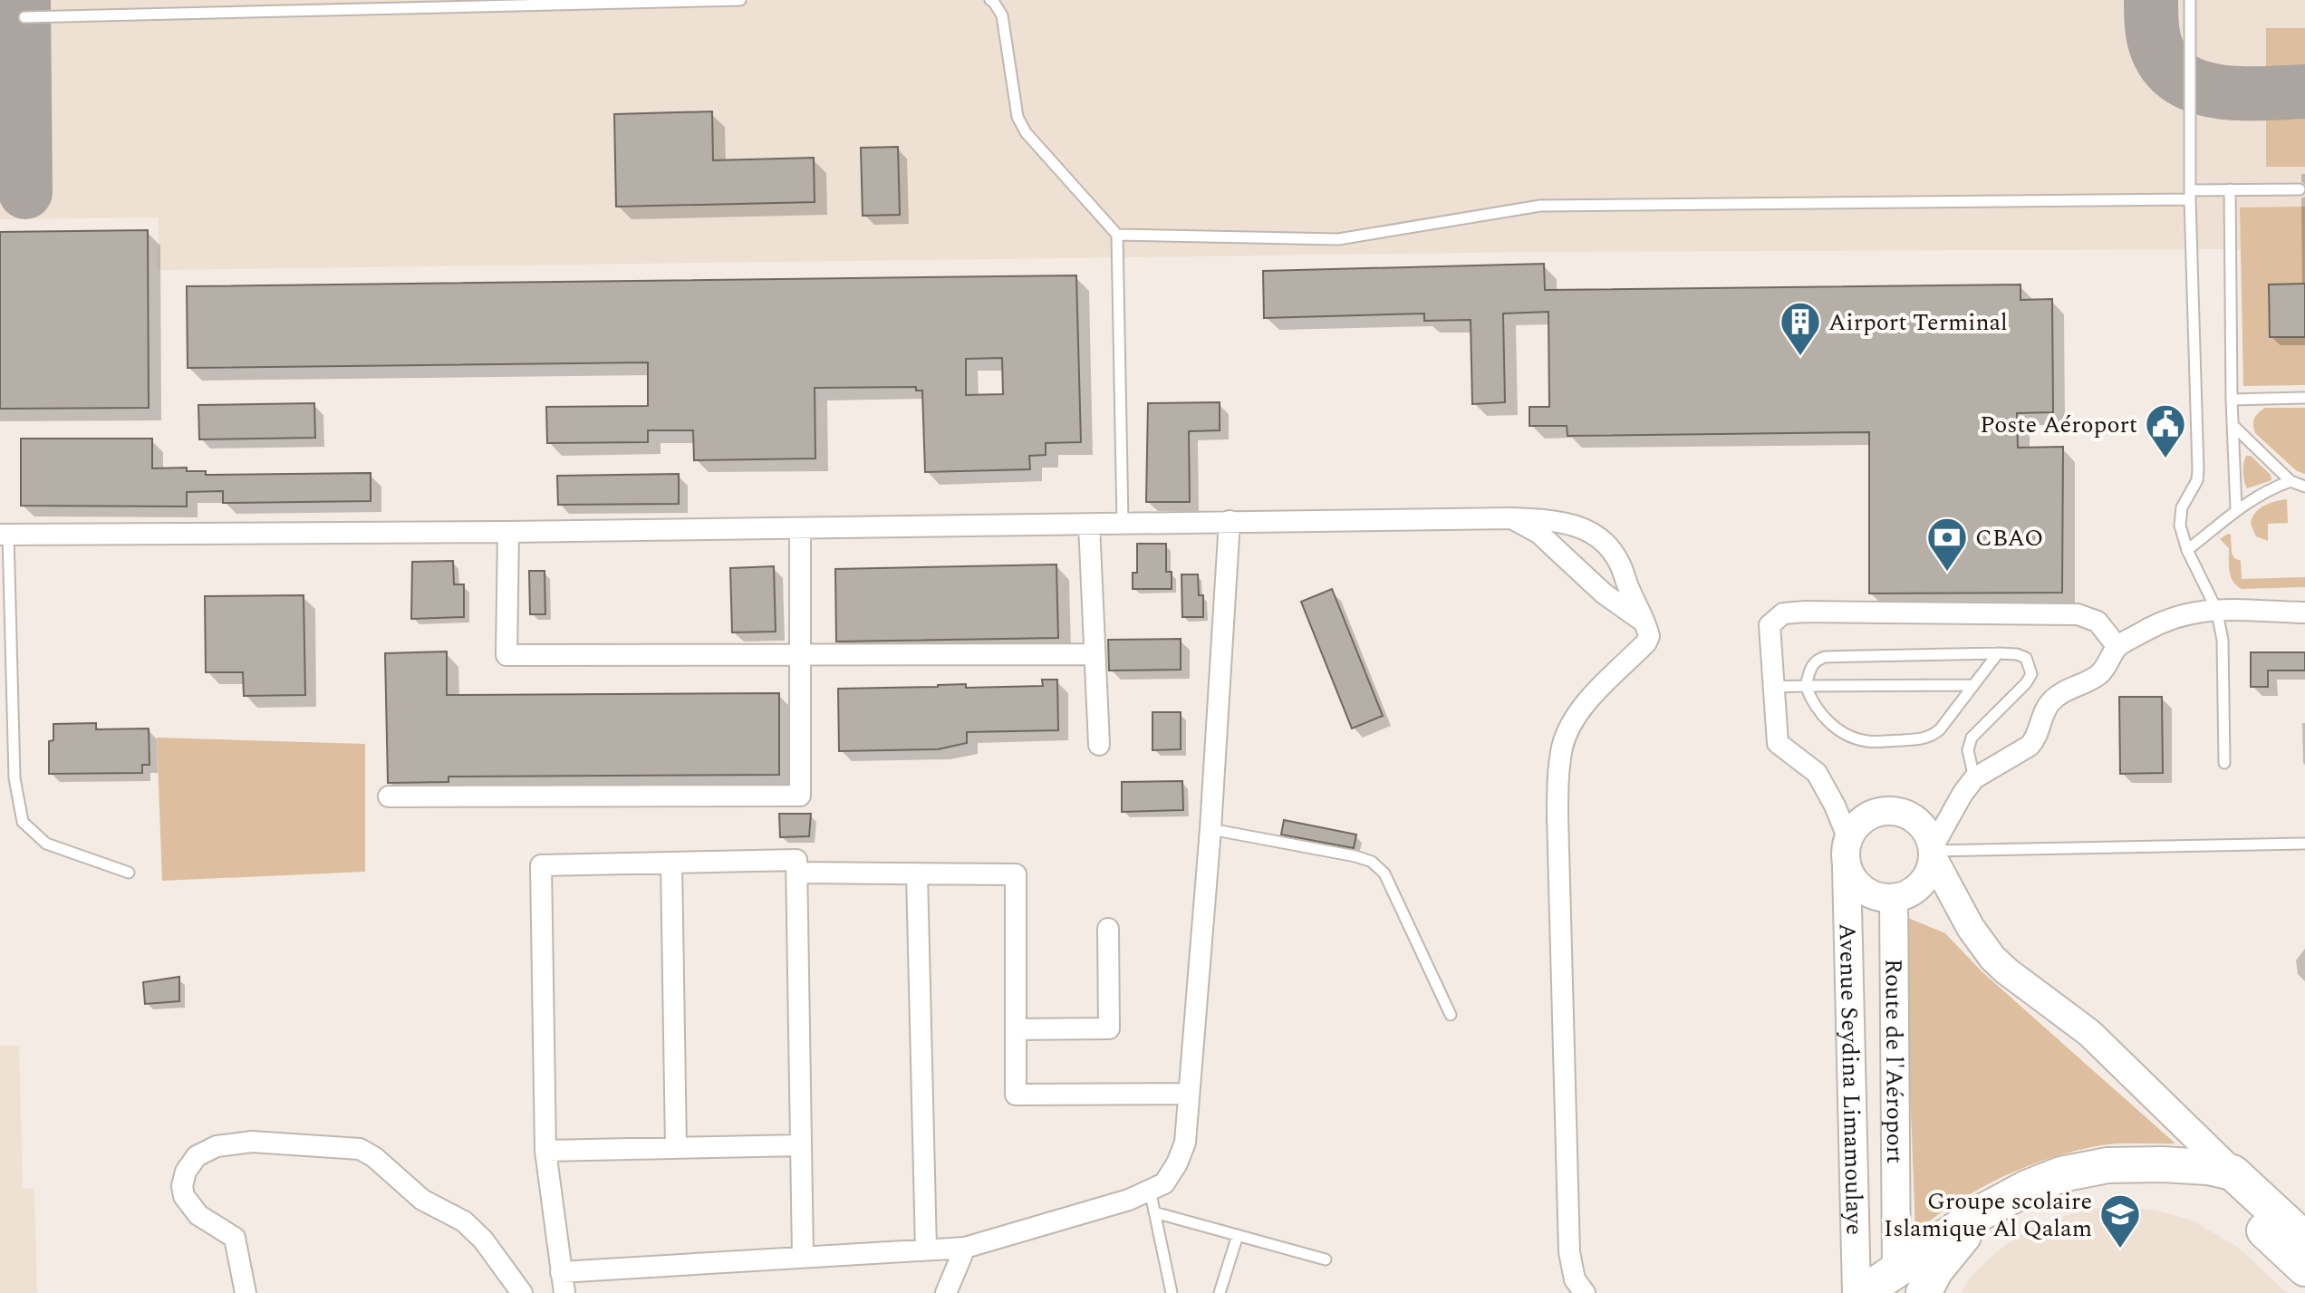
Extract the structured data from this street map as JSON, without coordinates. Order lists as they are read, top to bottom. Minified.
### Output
{"streets":{"street":["Route de l'Aéroport","Avenue Seydina Limamoulaye"]},"crossings":[["Route de l'Aéroport","Avenue Seydina Limamoulaye"]],"places":{"building":["Airport Terminal"],"public building":["Poste Aéroport"],"bank":["CBAO"],"school or university":["Groupe scolaire Islamique Al Qalam"]}}
